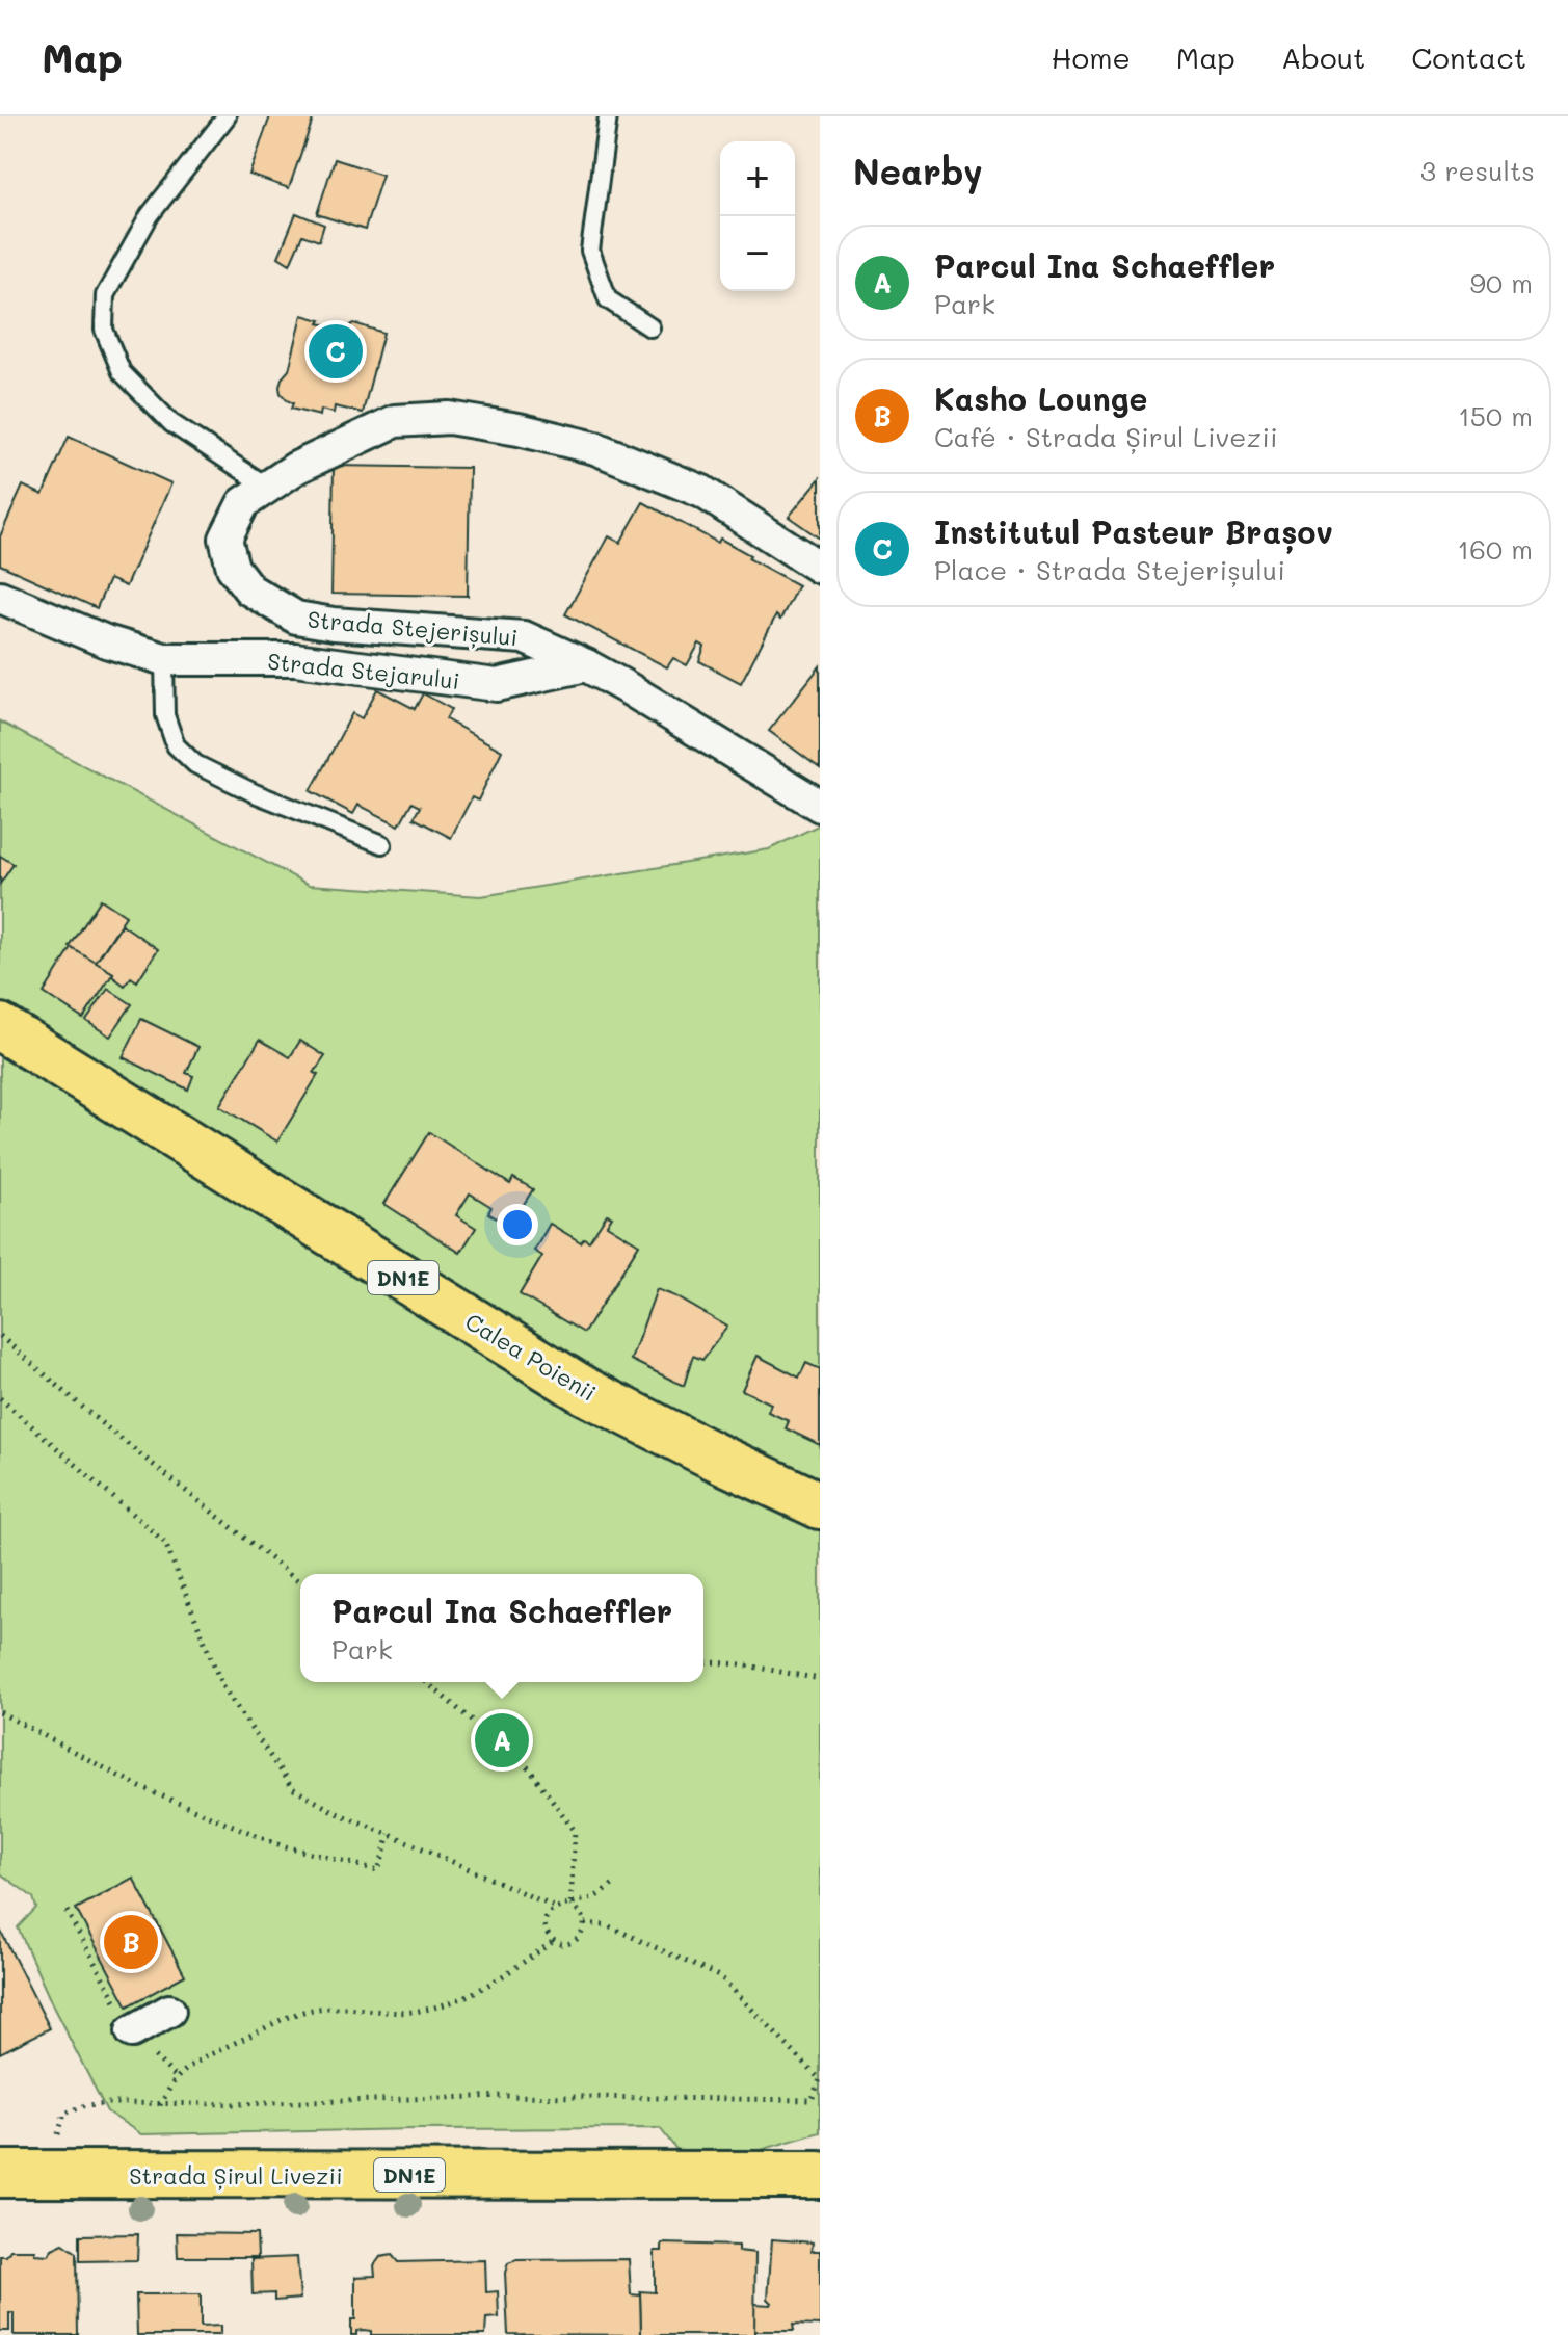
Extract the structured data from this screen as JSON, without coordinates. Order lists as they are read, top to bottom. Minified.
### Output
{"streets":{"main road":["DN1E","Calea Poienii","Strada Șirul Livezii"],"street":["Strada Stejerișului","Strada Stejarului"]},"crossings":[["Strada Stejerișului","Strada Stejarului"]],"page":{"header":"Map","nav":["Home","Map","About","Contact"],"heading":["Nearby","3 results"],"map_buttons":["+","−"],"list":[{"mark":"A","name":"Parcul Ina Schaeffler","note":"Park","value":"90 m"},{"mark":"B","name":"Kasho Lounge","note":"Café · Strada Șirul Livezii","value":"150 m"},{"mark":"C","name":"Institutul Pasteur Brașov","note":"Place · Strada Stejerișului","value":"160 m"}],"pins":["C","A","B"],"popup":["Parcul Ina Schaeffler","Park"]}}
